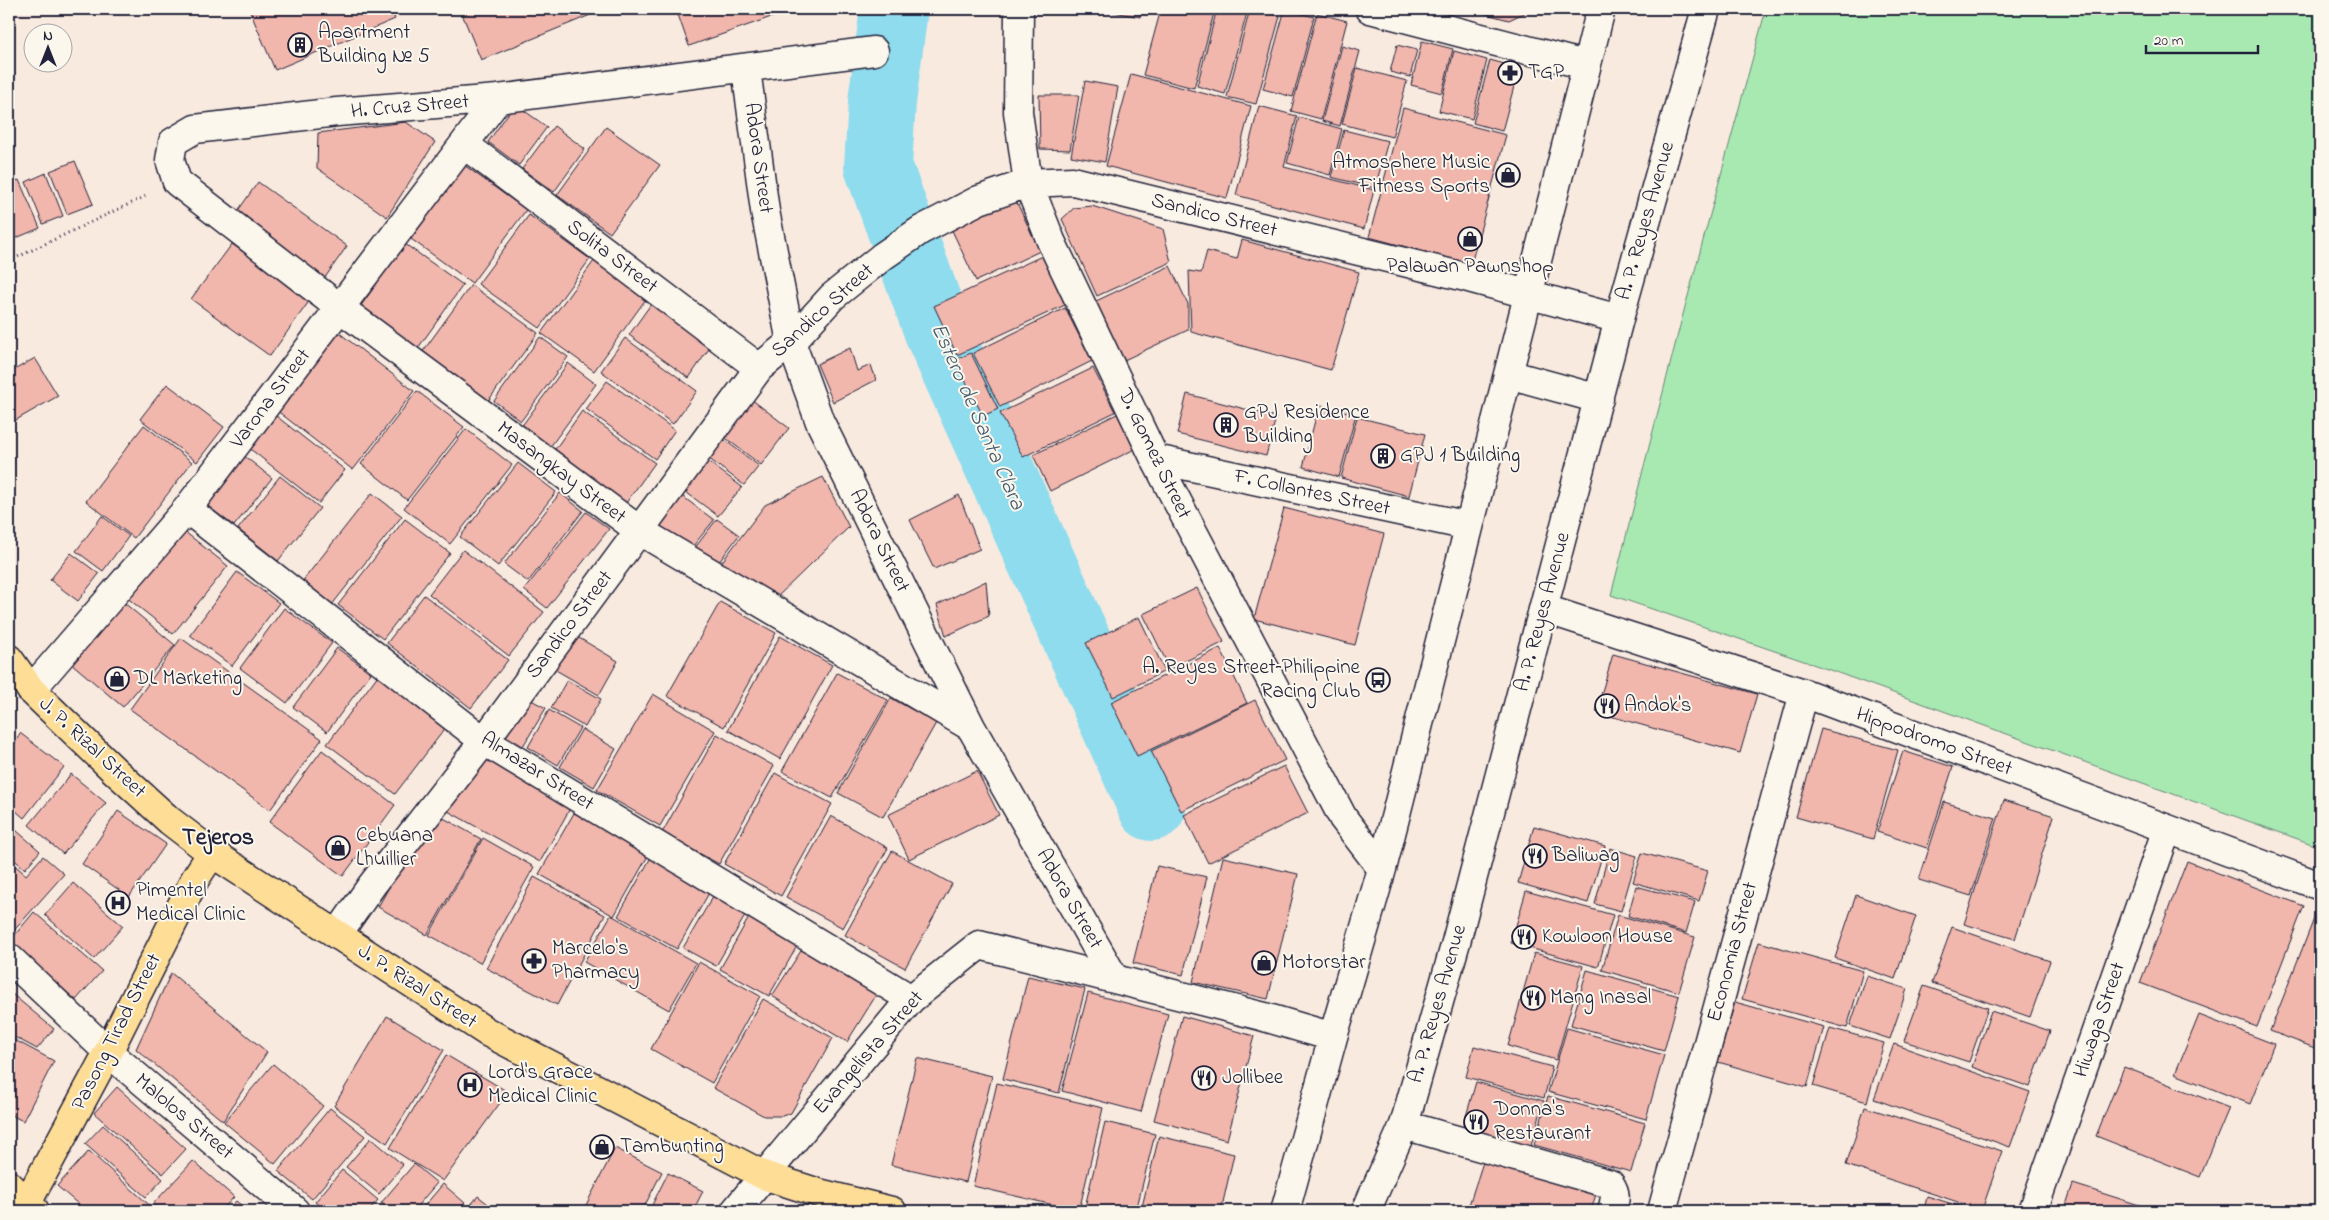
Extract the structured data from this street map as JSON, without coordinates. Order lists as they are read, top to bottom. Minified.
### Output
{"streets":{"main road":["J. P. Rizal Street","Pasong Tirad Street"],"street":["H. Cruz Street","Adora Street","Sandico Street","A. P. Reyes Avenue","Solita Street","Varona Street","D. Gomez Street","Masangkay Street","F. Collantes Street","Hippodromo Street","Almazar Street","Economia Street","Hiwaga Street","Evangelista Street","Malolos Street"]},"crossings":[["H. Cruz Street","Adora Street"],["H. Cruz Street","Varona Street"],["H. Cruz Street","Masangkay Street"],["Adora Street","Sandico Street"],["Adora Street","Masangkay Street"],["Adora Street","Evangelista Street"],["Sandico Street","A. P. Reyes Avenue"],["Sandico Street","Solita Street"],["Sandico Street","D. Gomez Street"],["Sandico Street","Masangkay Street"],["Sandico Street","J. P. Rizal Street"],["Sandico Street","Almazar Street"],["A. P. Reyes Avenue","Hippodromo Street"],["Solita Street","Varona Street"],["Varona Street","Masangkay Street"],["Varona Street","J. P. Rizal Street"],["Varona Street","Almazar Street"],["D. Gomez Street","F. Collantes Street"],["Hippodromo Street","Economia Street"],["Hippodromo Street","Hiwaga Street"],["J. P. Rizal Street","Pasong Tirad Street"],["J. P. Rizal Street","Evangelista Street"],["Almazar Street","Evangelista Street"],["Pasong Tirad Street","Malolos Street"]],"districts":["Tejeros"],"water":["Estero de Santa Clara"],"places":{"building":["Apartment Building № 5","GPJ Residence Building","GPJ 1 Building"],"pharmacy":["TGP","Marcelo's Pharmacy"],"shop":["Atmosphere Music Fitness Sports","Palawan Pawnshop","DL Marketing","Cebuana Lhuillier","Motorstar","Tambunting"],"bus stop":["A. Reyes Street–Philippine Racing Club"],"restaurant":["Andok's","Baliwag","Kowloon House","Mang Inasal","Jollibee","Donna's Restaurant"],"hospital":["Pimentel Medical Clinic","Lord's Grace Medical Clinic"]},"scale_bar":"20 m","north":"top"}
